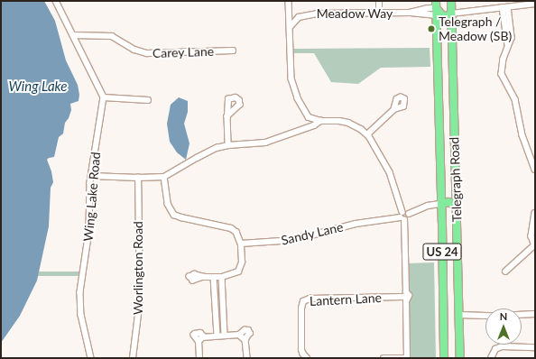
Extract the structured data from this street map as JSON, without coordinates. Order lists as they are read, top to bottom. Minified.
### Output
{"streets":{"highway":["Telegraph Road","US 24"],"street":["Meadow Way","Carey Lane","Wing Lake Road","Sandy Lane","Worlington Road","Lantern Lane"]},"crossings":[["Meadow Way","Telegraph Road"]],"water":["Wing Lake"],"places":["Telegraph / Meadow (SB)"],"north":"top"}
